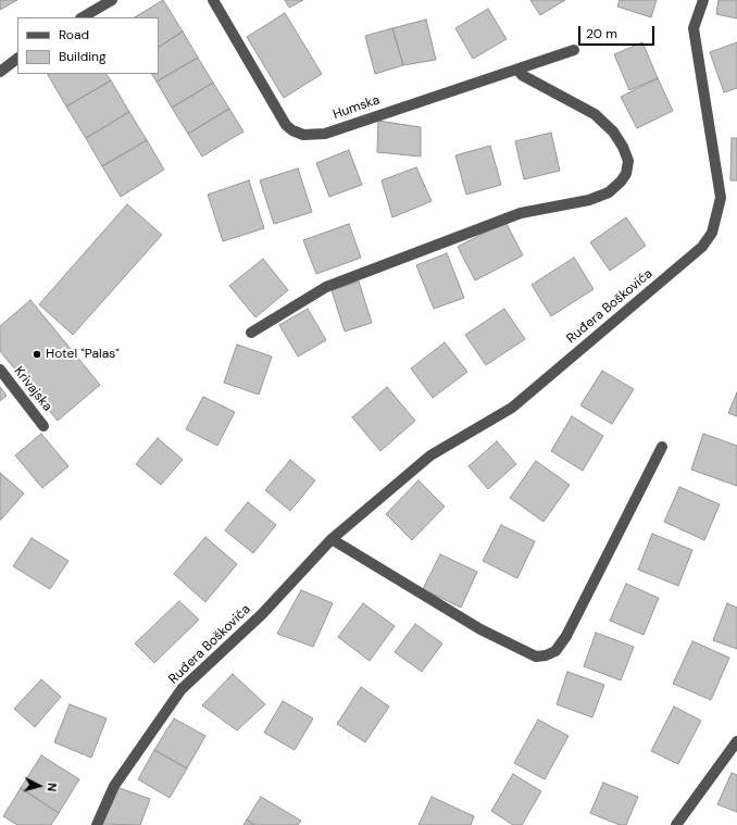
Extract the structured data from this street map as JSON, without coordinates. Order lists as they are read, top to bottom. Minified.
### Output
{"streets":{"street":["Humska","Ruđera Boškovića","Krivajska"]},"places":["Hotel \"Palas\""],"legend":["Road","Building"],"scale_bar":"20 m","north":"right"}
